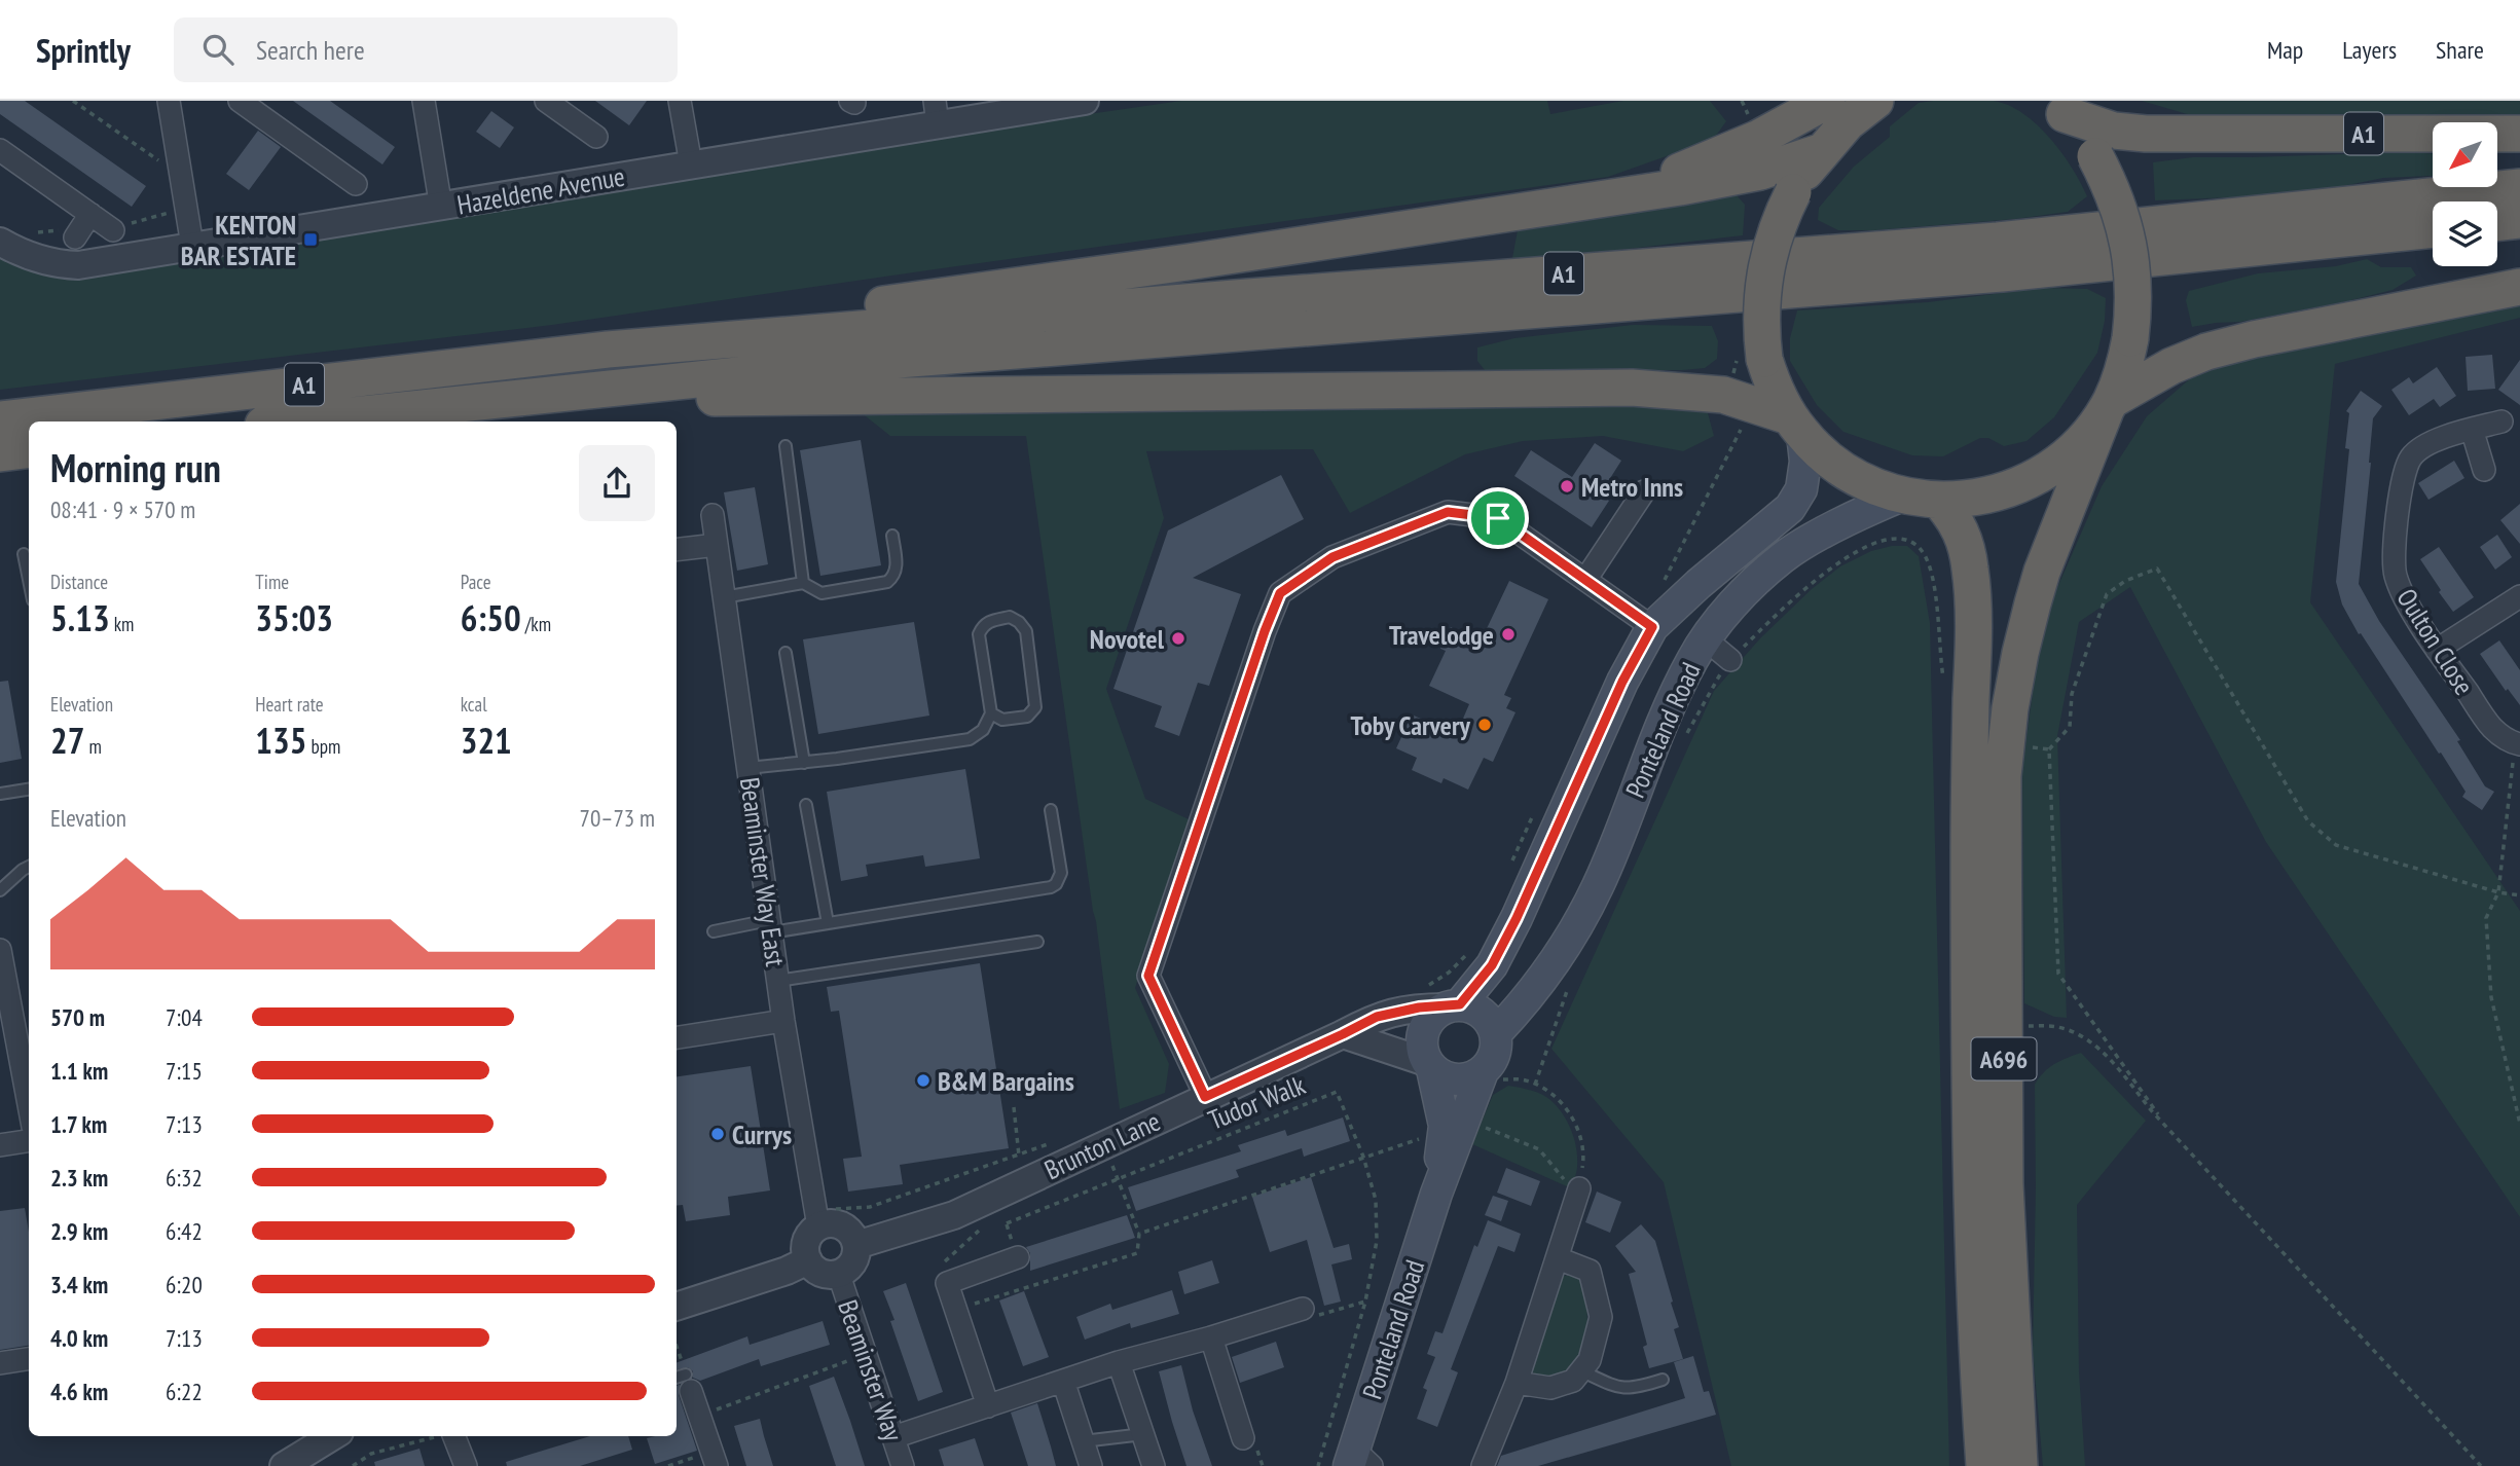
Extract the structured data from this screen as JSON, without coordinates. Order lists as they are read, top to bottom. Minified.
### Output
{"streets":{"highway":["A1","A696"],"main road":["Ponteland Road"],"street":["Hazeldene Avenue","Oulton Close","Beaminster Way East","Brunton Lane","Beaminster Way"],"path":["Tudor Walk"]},"crossings":[["A1","Ponteland Road"],["Ponteland Road","Brunton Lane"],["Beaminster Way East","Brunton Lane"],["Beaminster Way East","Beaminster Way"],["Brunton Lane","Beaminster Way"]],"places":{"transit":["KENTON BAR ESTATE"],"other":["Metro Inns","Travelodge","Novotel","Toby Carvery","B&M Bargains","Currys"]},"north":"bottom left","page":{"header":"Sprintly","search":"Search here","nav":["Map","Layers","Share"],"heading":["Morning run","08:41 · 9 × 570 m"],"stats":[["Distance","5.13 km"],["Time","35:03"],["Pace","6:50 /km"],["Elevation","27 m"],["Heart rate","135 bpm"],["kcal","321"]],"chart":["Elevation","70–73 m"],"list":[{"name":"570 m","note":"7:04"},{"name":"1.1 km","note":"7:15"},{"name":"1.7 km","note":"7:13"},{"name":"2.3 km","note":"6:32"},{"name":"2.9 km","note":"6:42"},{"name":"3.4 km","note":"6:20"},{"name":"4.0 km","note":"7:13"},{"name":"4.6 km","note":"6:22"}]}}
